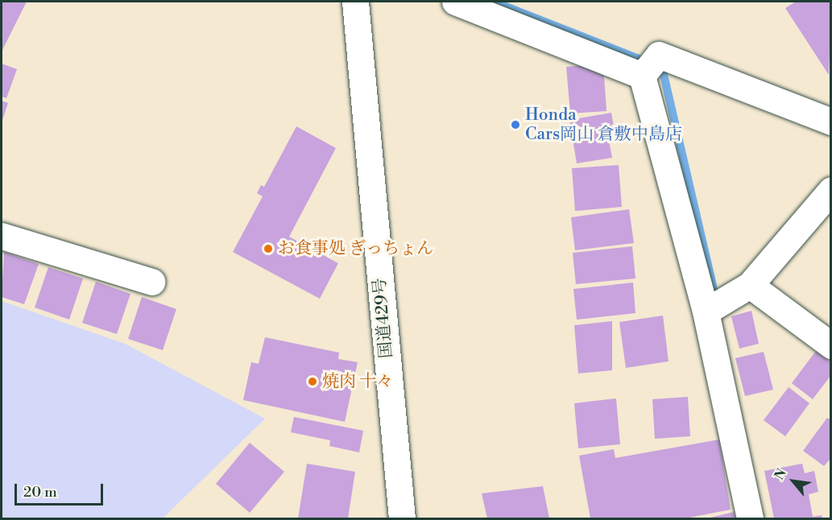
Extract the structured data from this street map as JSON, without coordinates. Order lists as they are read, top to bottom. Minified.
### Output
{"streets":{"main road":["国道429号"]},"places":["Honda Cars岡山 倉敷中島店","お食事処 ぎっちょん","焼肉 十々"],"scale_bar":"20 m","north":"top left"}
